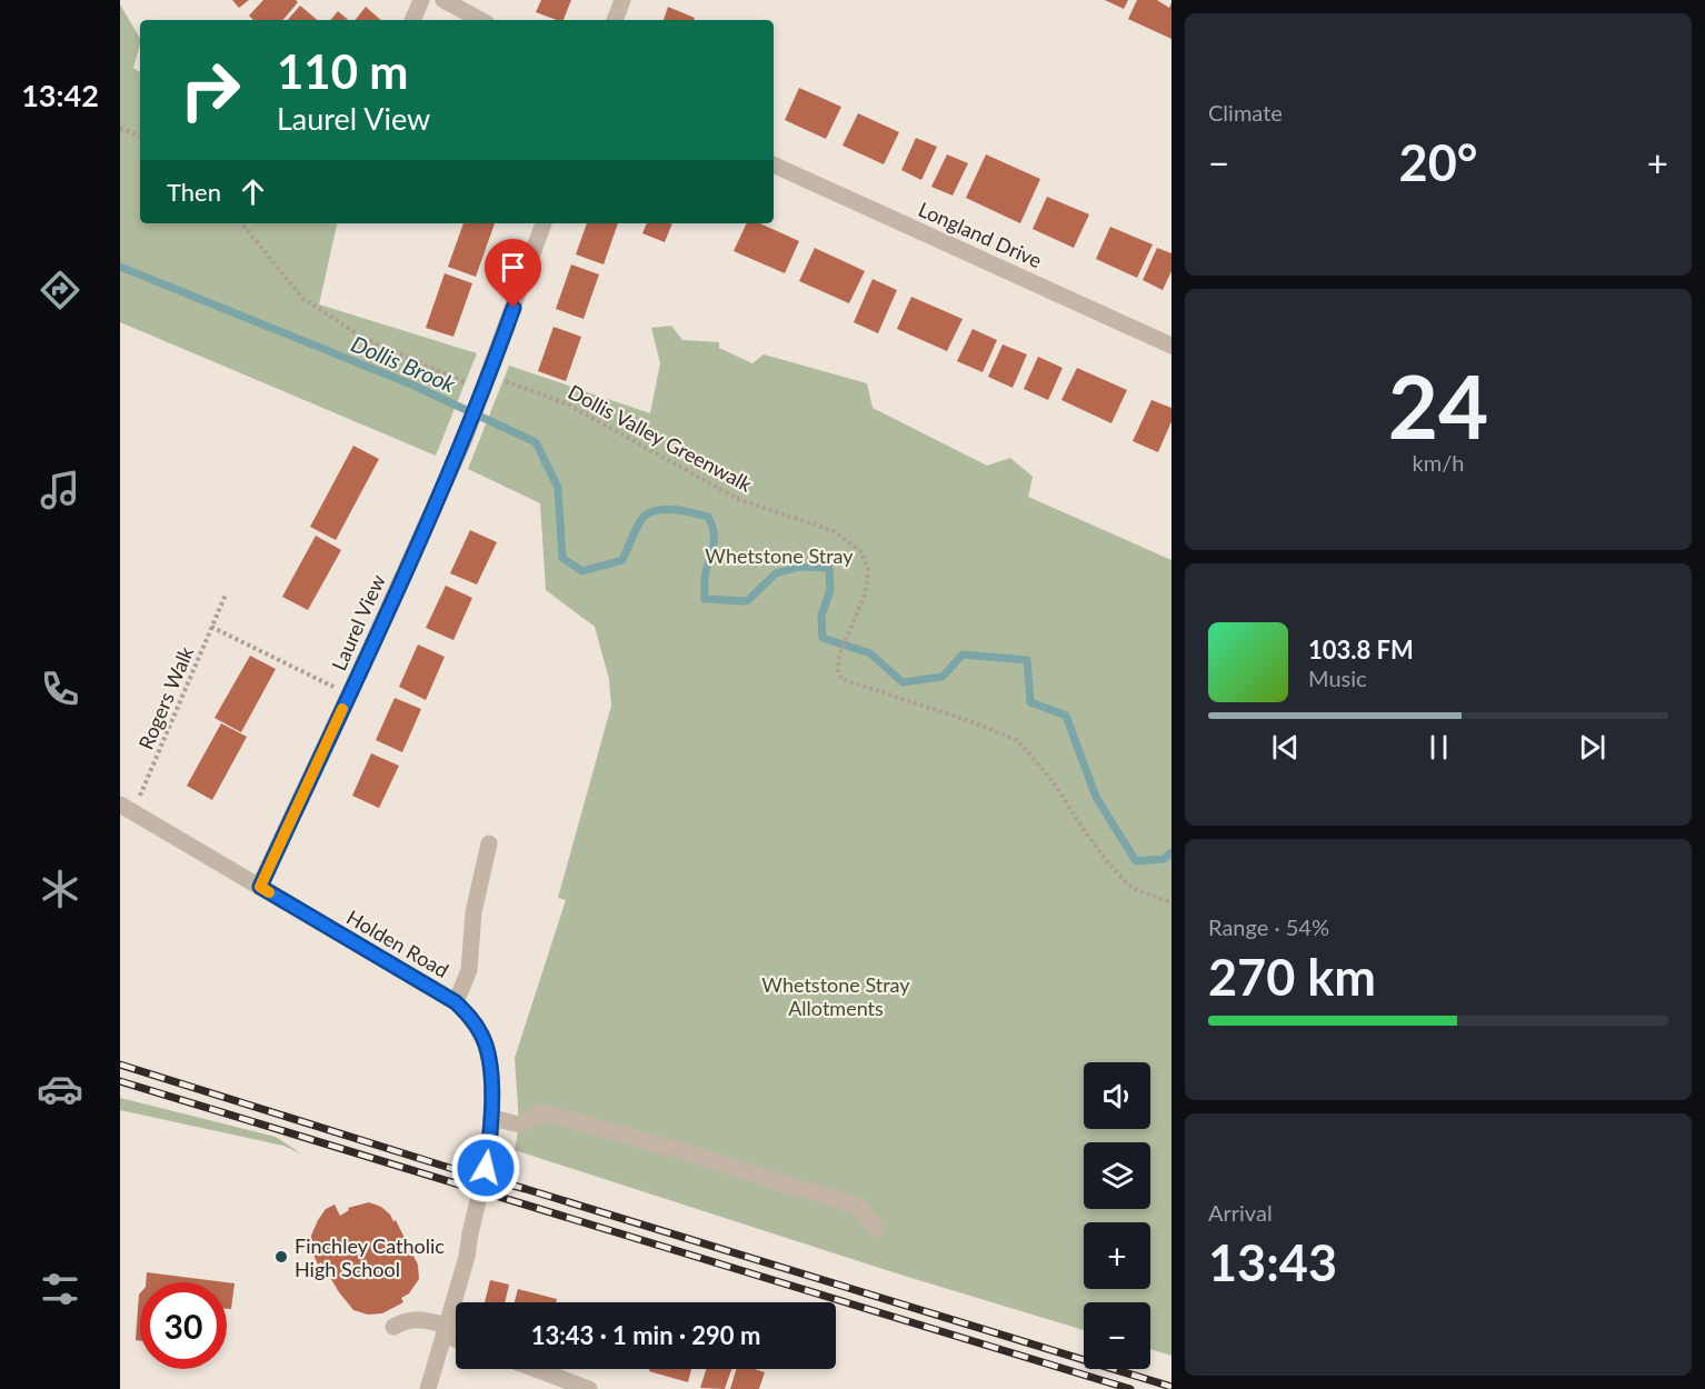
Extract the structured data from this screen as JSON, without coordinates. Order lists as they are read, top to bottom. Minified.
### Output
{"streets":{"street":["Longland Drive","Laurel View","Holden Road"],"path":["Dollis Valley Greenwalk","Rogers Walk"]},"crossings":[["Dollis Valley Greenwalk","Laurel View"],["Laurel View","Holden Road"],["Rogers Walk","Holden Road"]],"water":["Dollis Brook"],"parks":["Whetstone Stray","Whetstone Stray Allotments"],"places":["Finchley Catholic High School"],"page":{"tabs":"13:42","tile":["Climate",["24","km/h"],["Range · 54%","270 km"],["Arrival","13:43"]],"turn":["110 m","Laurel View"],"heat":["−","20°","+"],"then":"Then","song":["103.8 FM","Music"],"map_buttons":["+","−"],"limit":"30","trip":"13:43 · 1 min · 290 m"}}
